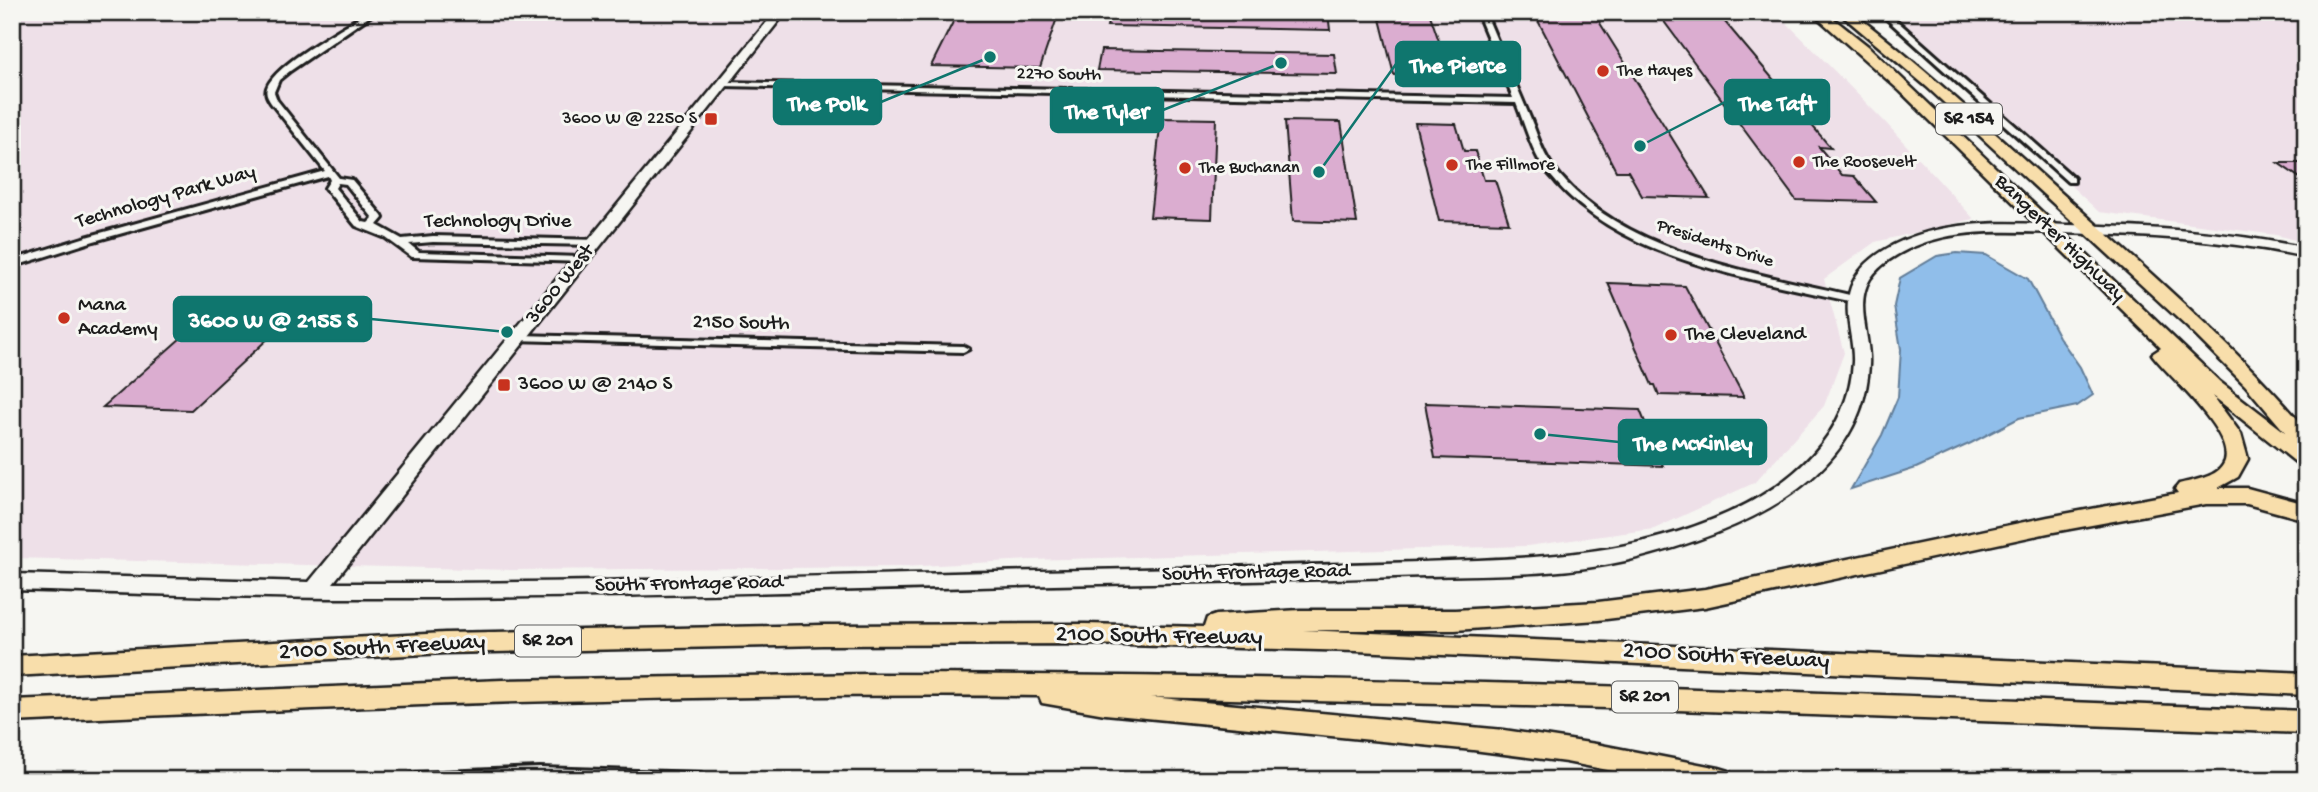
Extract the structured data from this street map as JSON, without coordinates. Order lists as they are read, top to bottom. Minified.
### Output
{"streets":{"highway":["SR 154","Bangerter Highway","2100 South Freeway","SR 201"],"street":["2270 South","Technology Park Way","Technology Drive","Presidents Drive","3600 West","2150 South","South Frontage Road"]},"crossings":[["2270 South","Presidents Drive"],["2270 South","3600 West"],["Technology Park Way","Technology Drive"],["Technology Drive","3600 West"],["Presidents Drive","South Frontage Road"],["3600 West","2150 South"],["3600 West","South Frontage Road"]],"places":{"other":["The Polk","The Tyler","The Hayes","The Taft","The Roosevelt","The Fillmore","The Buchanan","The Pierce","Mana Academy","3600 W @ 2155 S","The Cleveland","The McKinley"],"transit":["3600 W @ 2250 S","3600 W @ 2140 S"]}}
